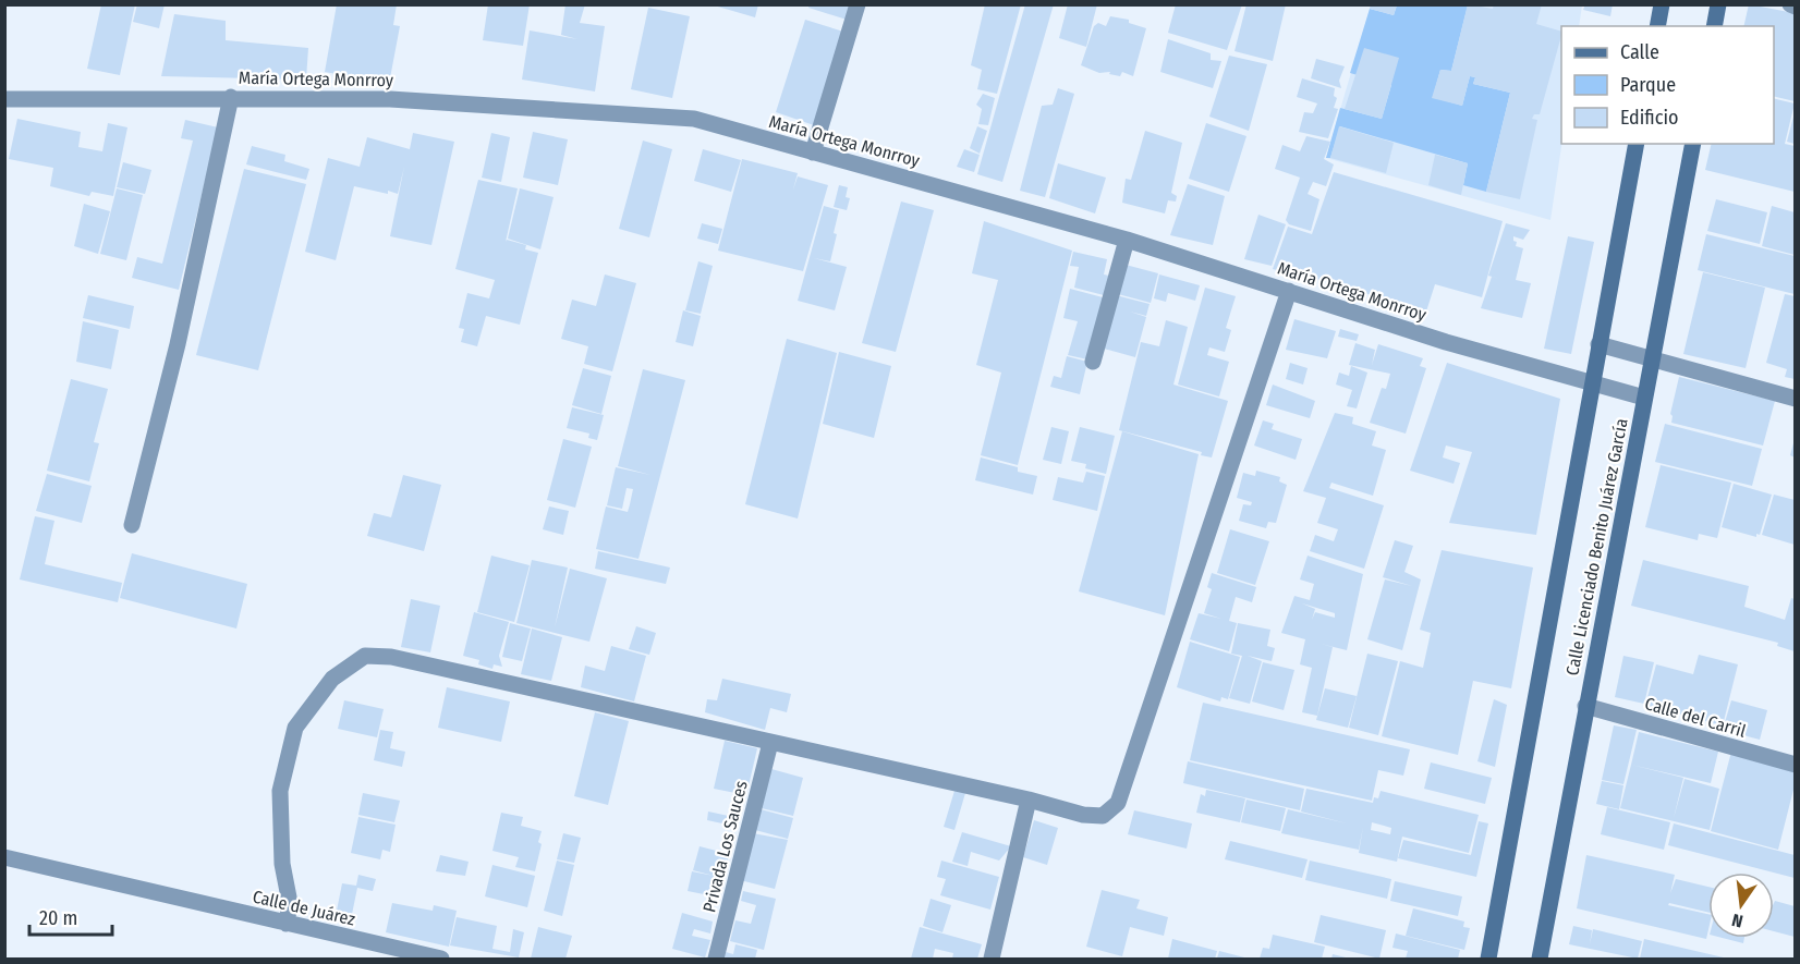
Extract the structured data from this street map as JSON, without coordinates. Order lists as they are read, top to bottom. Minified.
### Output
{"streets":{"street":["María Ortega Monrroy","Calle Licenciado Benito Juárez García","Calle del Carril","Privada Los Sauces","Calle de Juárez"]},"crossings":[["María Ortega Monrroy","Calle Licenciado Benito Juárez García"],["Calle Licenciado Benito Juárez García","Calle del Carril"]],"legend":["Calle","Parque","Edificio"],"scale_bar":"20 m","north":"bottom"}
